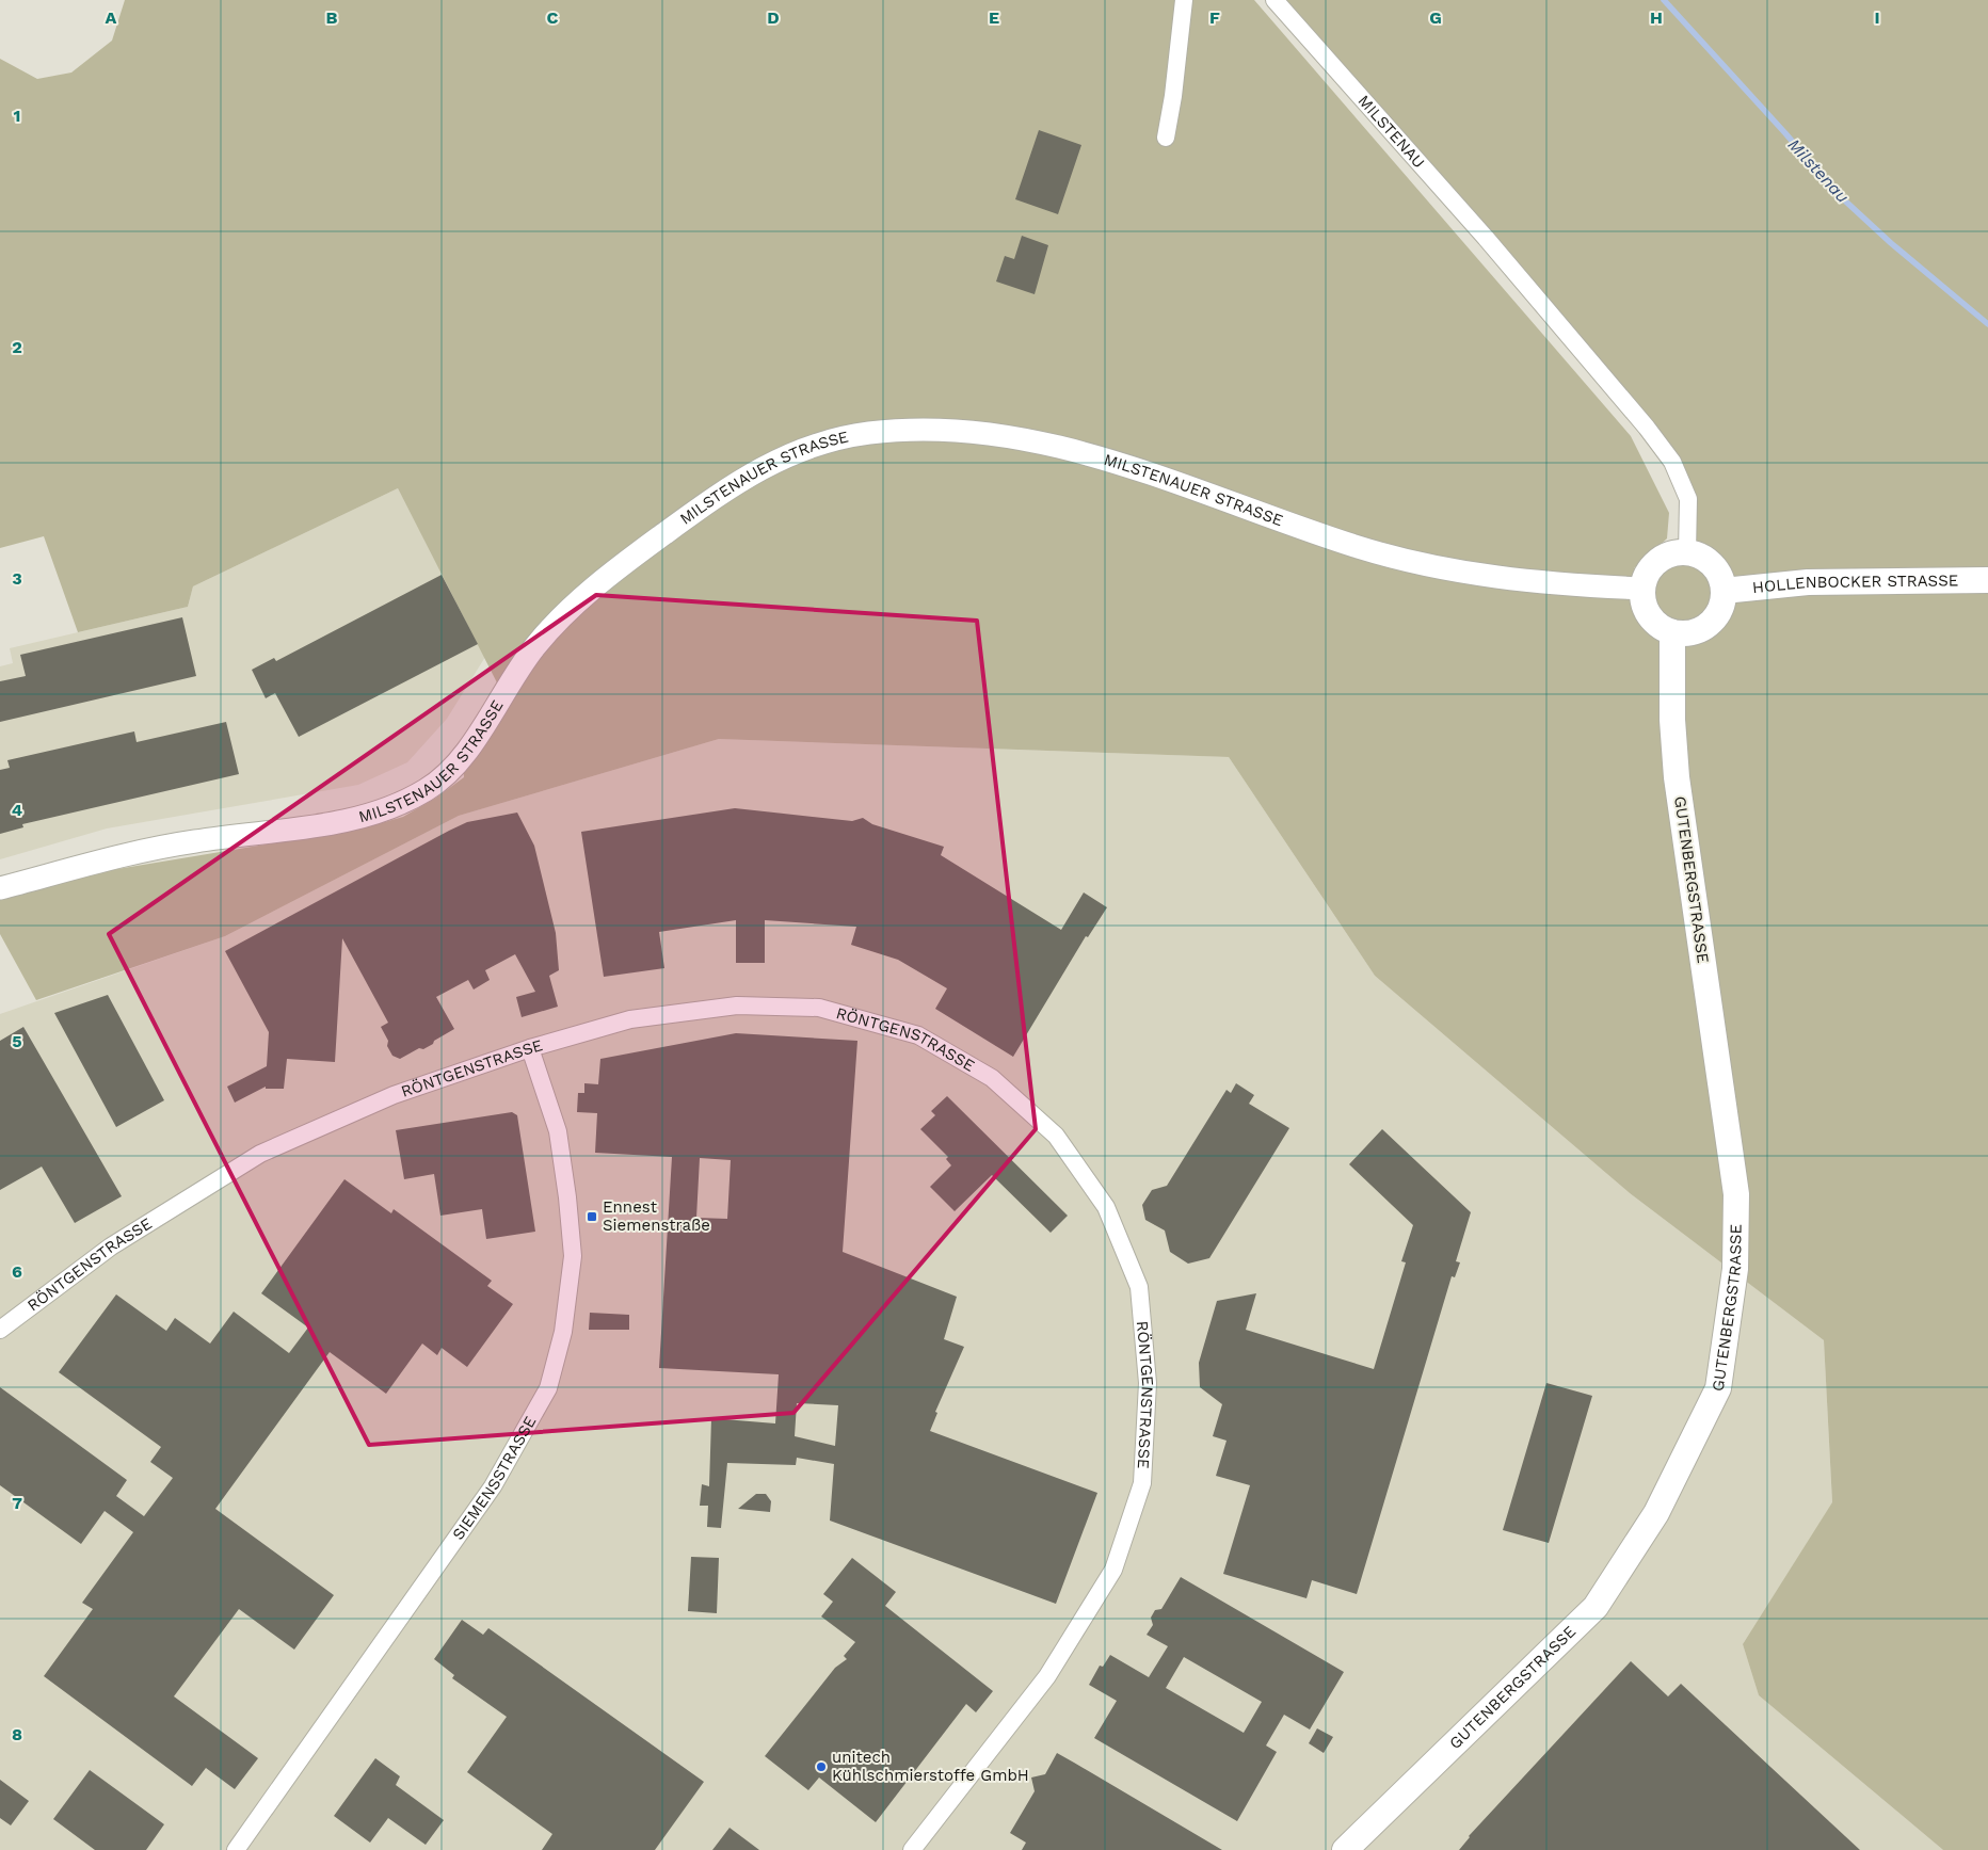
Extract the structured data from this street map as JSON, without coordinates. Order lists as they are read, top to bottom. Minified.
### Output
{"streets":{"main road":["HOLLENBOCKER STRASSE","GUTENBERGSTRASSE"],"street":["MILSTENAU","MILSTENAUER STRASSE","RÖNTGENSTRASSE","SIEMENSSTRASSE"]},"crossings":[["MILSTENAU","MILSTENAUER STRASSE"],["MILSTENAU","HOLLENBOCKER STRASSE"],["MILSTENAU","GUTENBERGSTRASSE"],["MILSTENAUER STRASSE","HOLLENBOCKER STRASSE"],["MILSTENAUER STRASSE","GUTENBERGSTRASSE"],["HOLLENBOCKER STRASSE","GUTENBERGSTRASSE"],["RÖNTGENSTRASSE","SIEMENSSTRASSE"]],"water":["Milstenau"],"places":{"transit":["Ennest Siemenstraße"],"other":["unitech Kühlschmierstoffe GmbH"]},"grid":{"columns":["A","B","C","D","E","F","G","H","I"],"rows":["1","2","3","4","5","6","7","8"]}}
